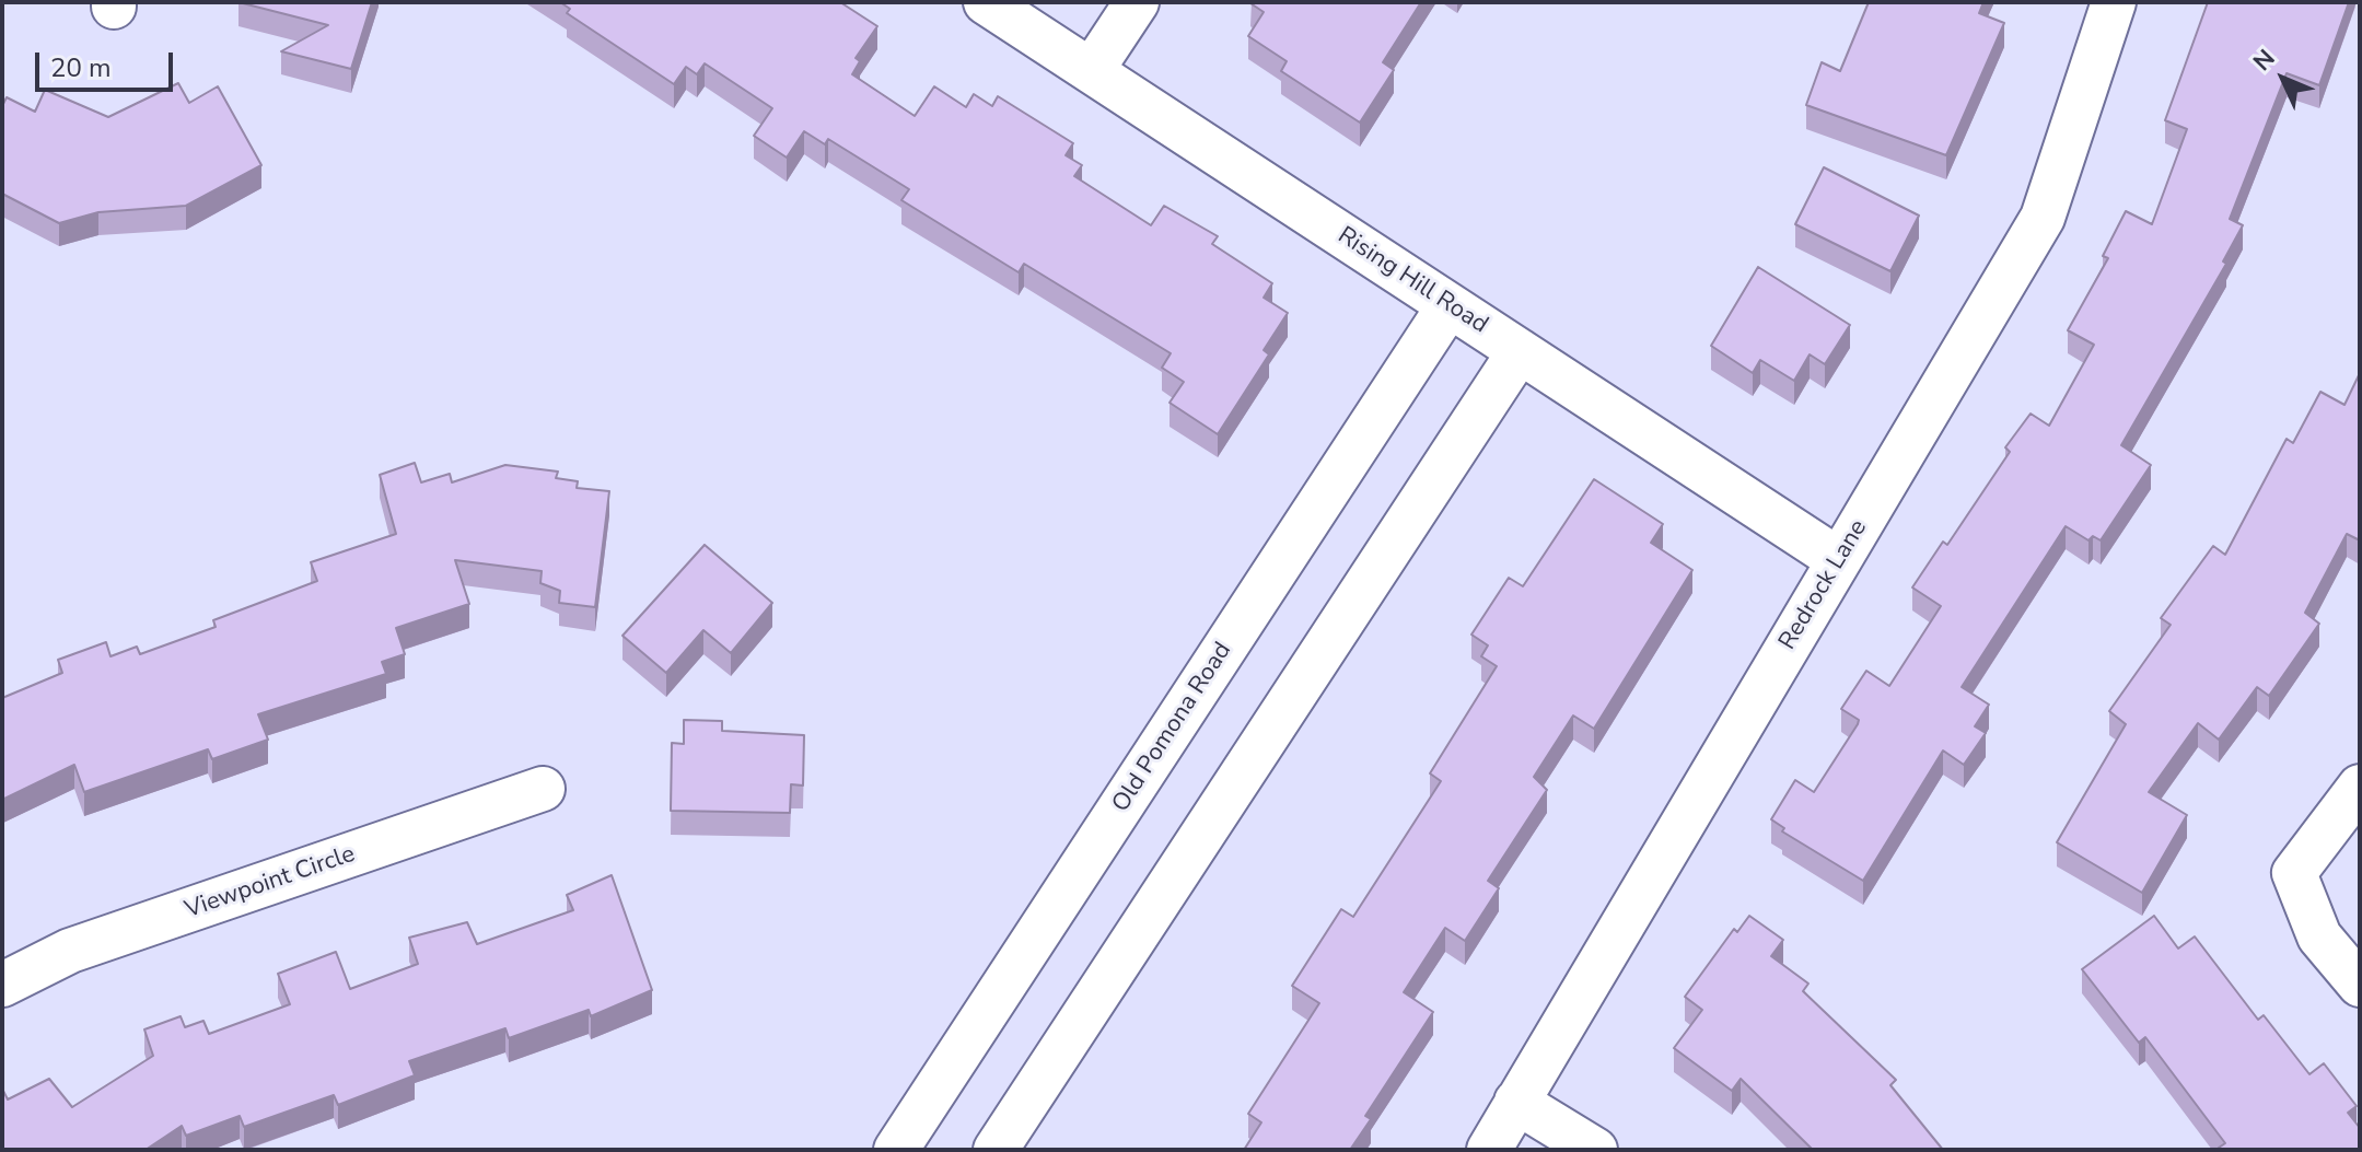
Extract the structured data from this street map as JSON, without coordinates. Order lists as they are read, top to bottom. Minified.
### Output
{"streets":{"street":["Rising Hill Road","Redrock Lane","Old Pomona Road","Viewpoint Circle"]},"crossings":[["Rising Hill Road","Redrock Lane"],["Rising Hill Road","Old Pomona Road"]],"scale_bar":"20 m","north":"top left"}
